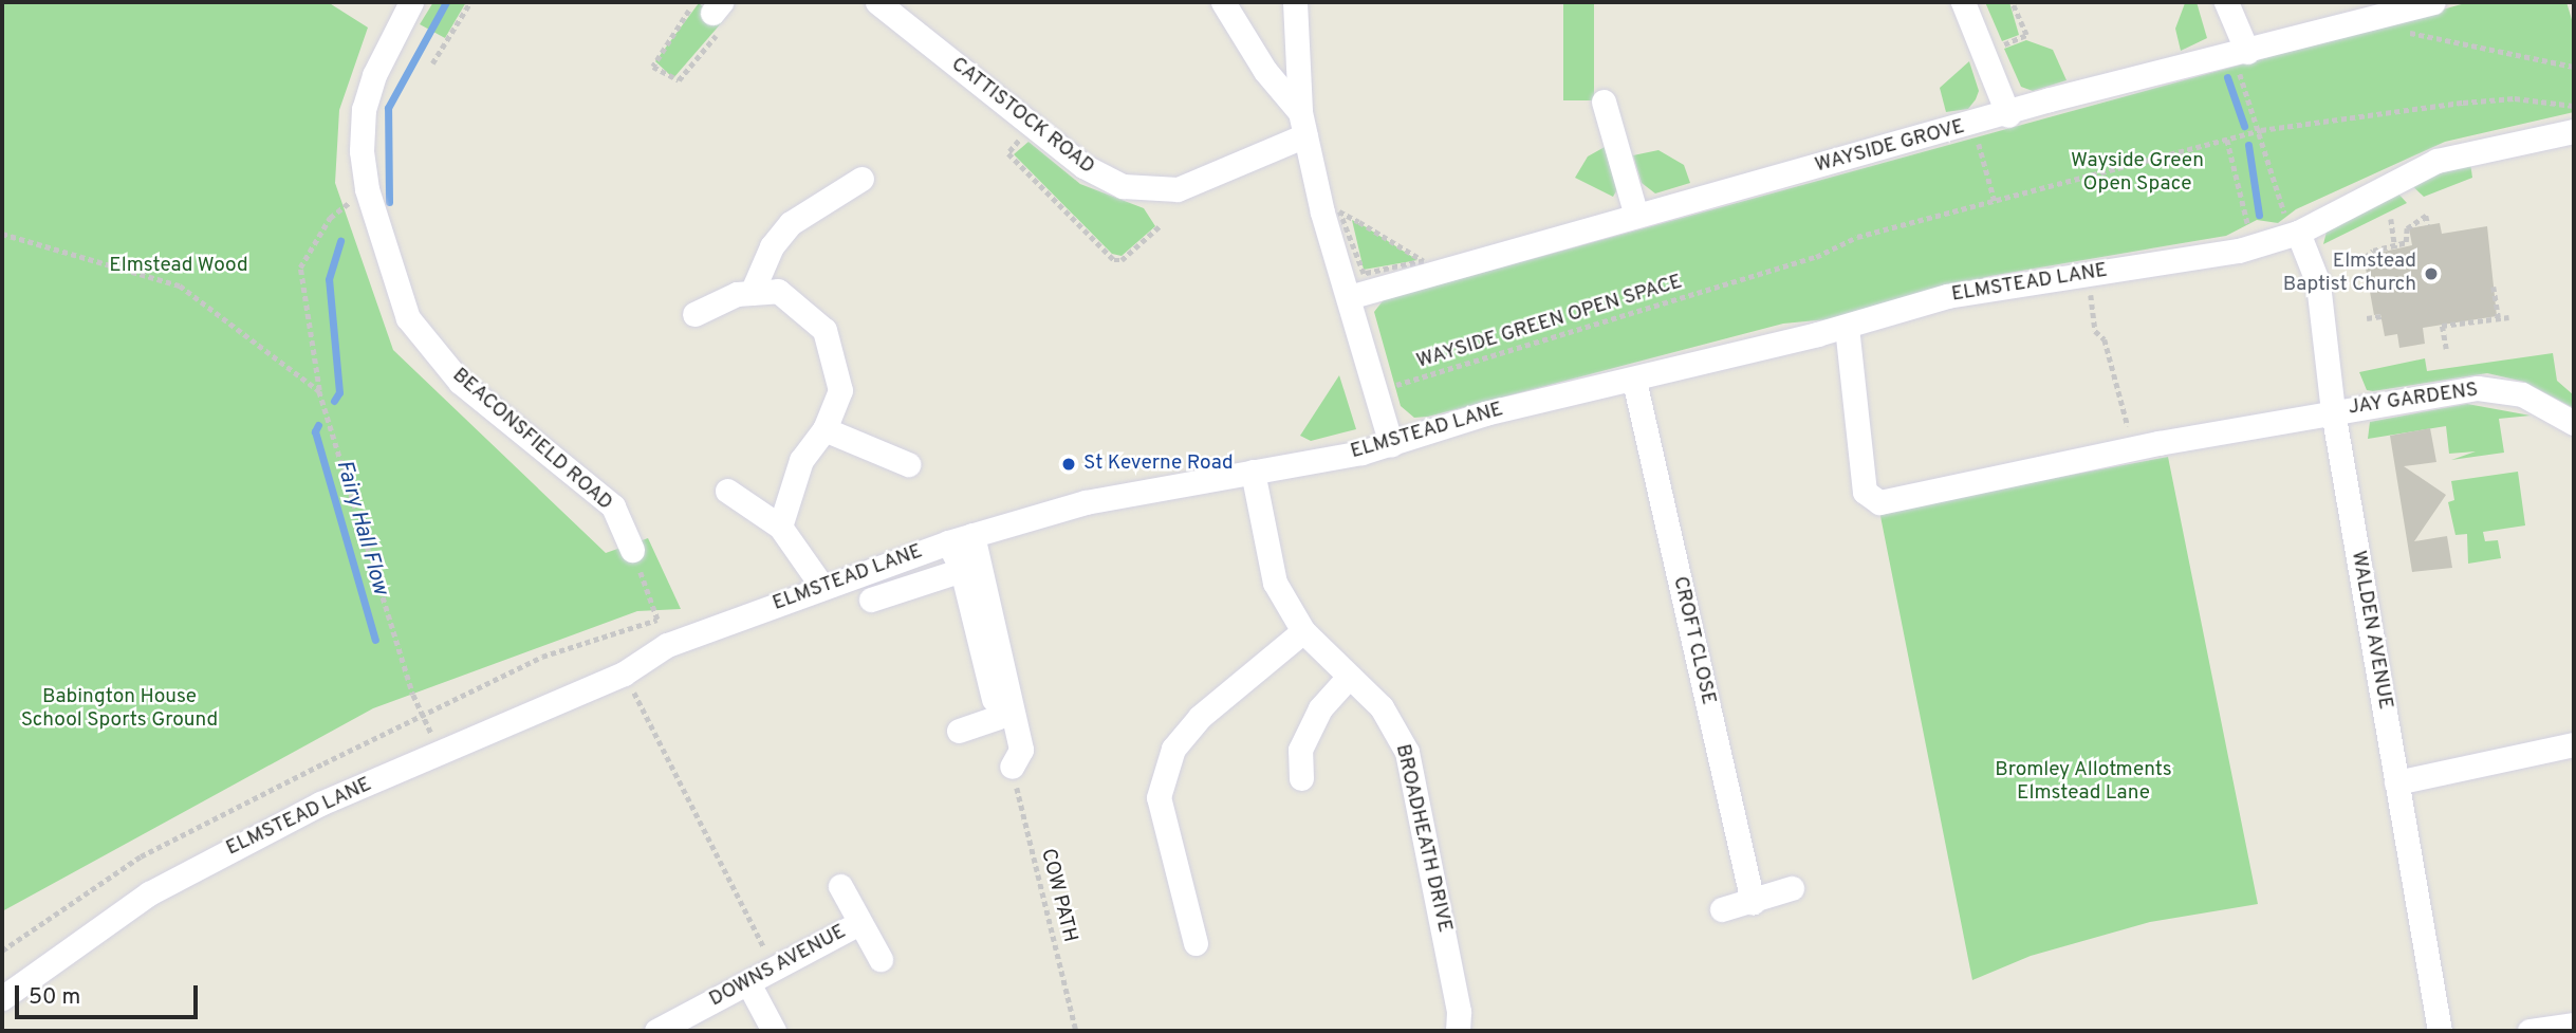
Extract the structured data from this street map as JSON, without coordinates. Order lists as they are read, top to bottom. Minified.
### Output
{"streets":{"street":["CATTISTOCK ROAD","WAYSIDE GROVE","ELMSTEAD LANE","JAY GARDENS","BEACONSFIELD ROAD","WALDEN AVENUE","CROFT CLOSE","BROADHEATH DRIVE","DOWNS AVENUE"],"path":["WAYSIDE GREEN OPEN SPACE","COW PATH"]},"crossings":[["ELMSTEAD LANE","JAY GARDENS"],["ELMSTEAD LANE","WALDEN AVENUE"],["ELMSTEAD LANE","CROFT CLOSE"],["ELMSTEAD LANE","BROADHEATH DRIVE"],["JAY GARDENS","WALDEN AVENUE"]],"water":["Fairy Hall Flow"],"parks":["Wayside Green Open Space","Elmstead Wood","Babington House School Sports Ground","Bromley Allotments Elmstead Lane"],"places":["Elmstead Baptist Church","St Keverne Road"],"scale_bar":"50 m"}
